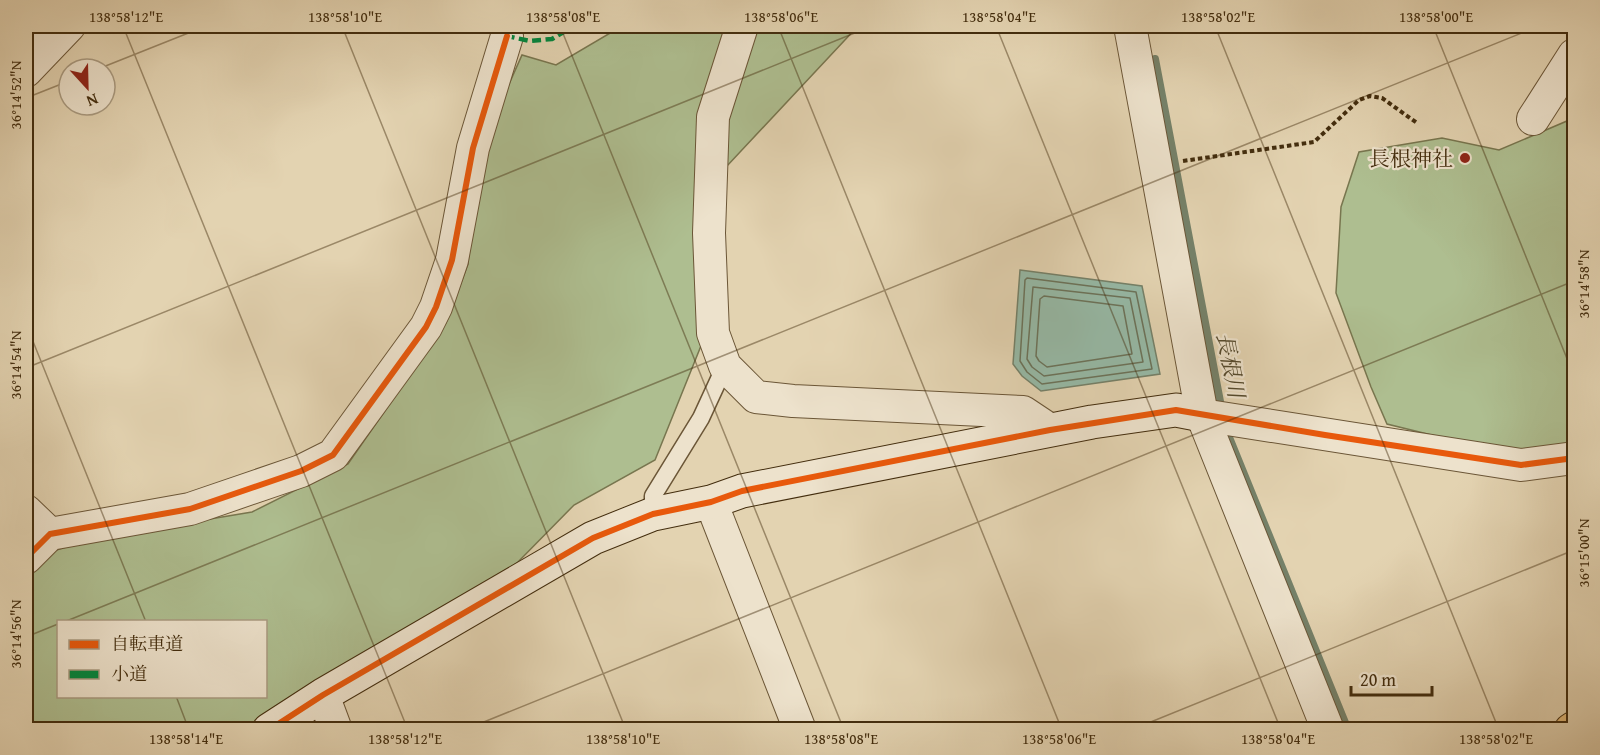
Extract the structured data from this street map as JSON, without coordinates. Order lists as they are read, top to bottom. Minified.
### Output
{"water":["長根川"],"places":["長根神社"],"legend":["自転車道","小道"],"scale_bar":"20 m","north":"bottom","coordinates":["138°58'12\"E","138°58'10\"E","138°58'08\"E","138°58'06\"E","138°58'04\"E","138°58'02\"E","138°58'00\"E","36°14'52\"N","36°14'58\"N","36°14'54\"N","36°15'00\"N","36°14'56\"N","138°58'14\"E"]}
